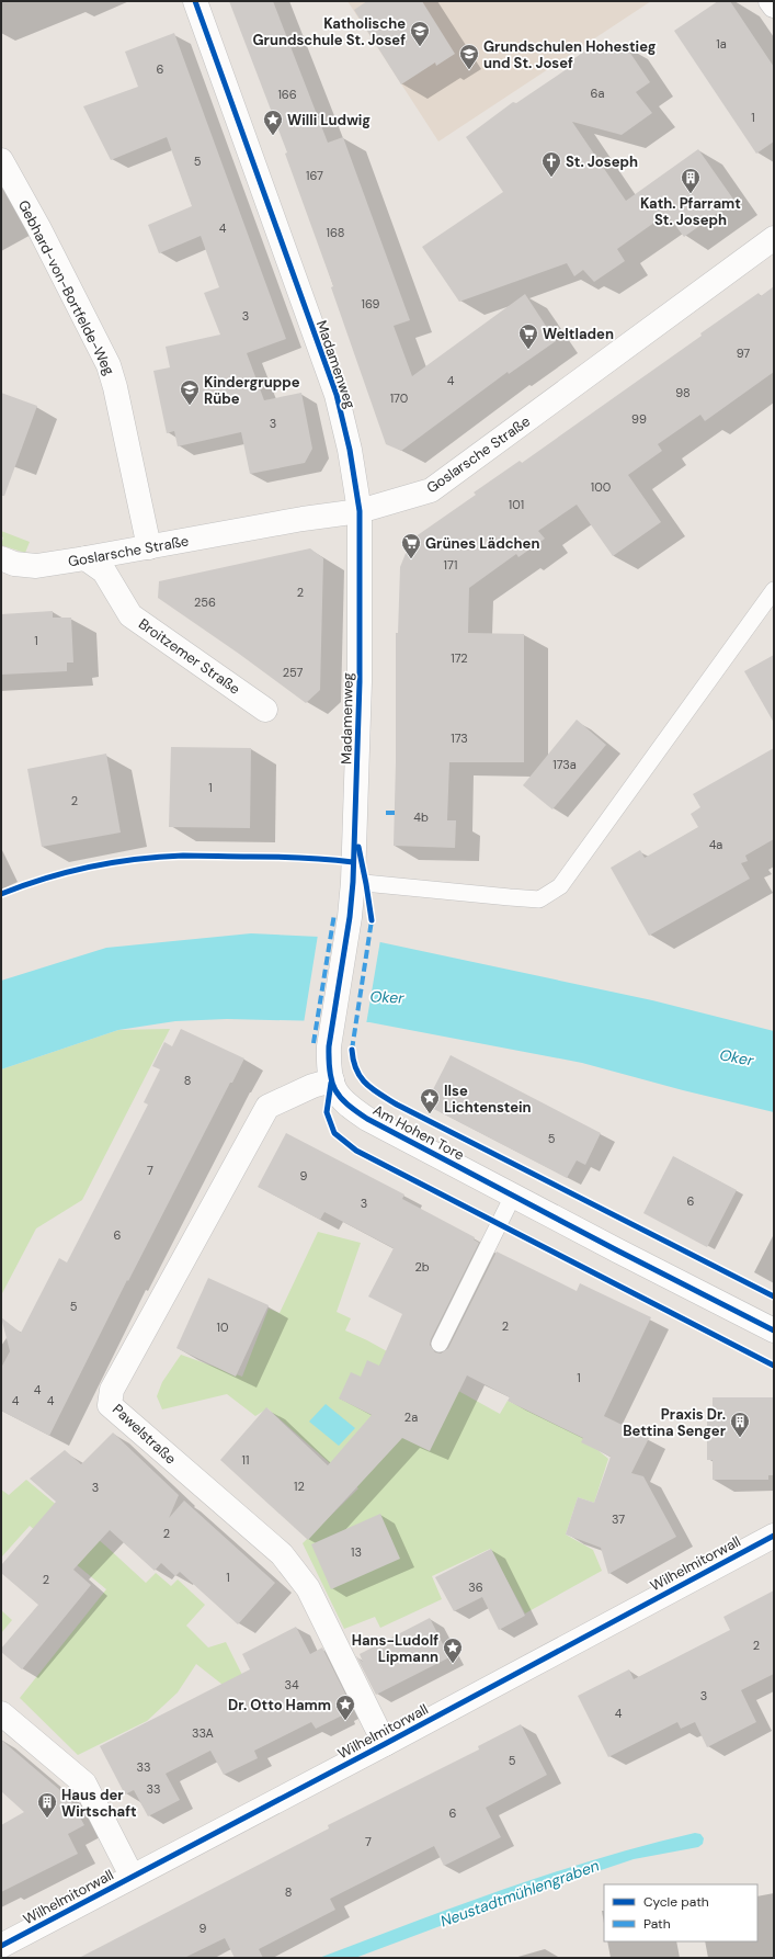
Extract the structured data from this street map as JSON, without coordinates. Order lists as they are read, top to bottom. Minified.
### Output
{"streets":{"street":["Gebhard-von-Bortfelde-Weg","Madamenweg","Goslarsche Straße","Broitzemer Straße","Am Hohen Tore","Pawelstraße","Wilhelmitorwall"]},"crossings":[["Gebhard-von-Bortfelde-Weg","Goslarsche Straße"],["Madamenweg","Goslarsche Straße"],["Madamenweg","Am Hohen Tore"],["Goslarsche Straße","Broitzemer Straße"],["Am Hohen Tore","Pawelstraße"],["Pawelstraße","Wilhelmitorwall"]],"water":["Oker","Neustadtmühlengraben"],"places":{"school or university":["Katholische Grundschule St. Josef","Grundschulen Hohestieg und St. Josef","Kindergruppe Rübe"],"place":["Willi Ludwig","Ilse Lichtenstein","Hans-Ludolf Lipmann","Dr. Otto Hamm"],"church":["St. Joseph"],"building":["Kath. Pfarramt St. Joseph","Praxis Dr. Bettina Senger","Haus der Wirtschaft"],"supermarket":["Weltladen","Grünes Lädchen"]},"house_numbers":["1a","6","6a","166","1","5","167","4","168","169","3","97","4","98","170","99","3","100","101","171","2","256","1","172","257","173","173a","1","2","4b","4a","8","5","7","9","6","3","6","2b","5","2","10","1","4","4","4","2a","11","12","3","37","2","13","1","2","36","2","34","3","4","33A","5","33","33","6","7","8","9"],"legend":["Cycle path","Path"]}
